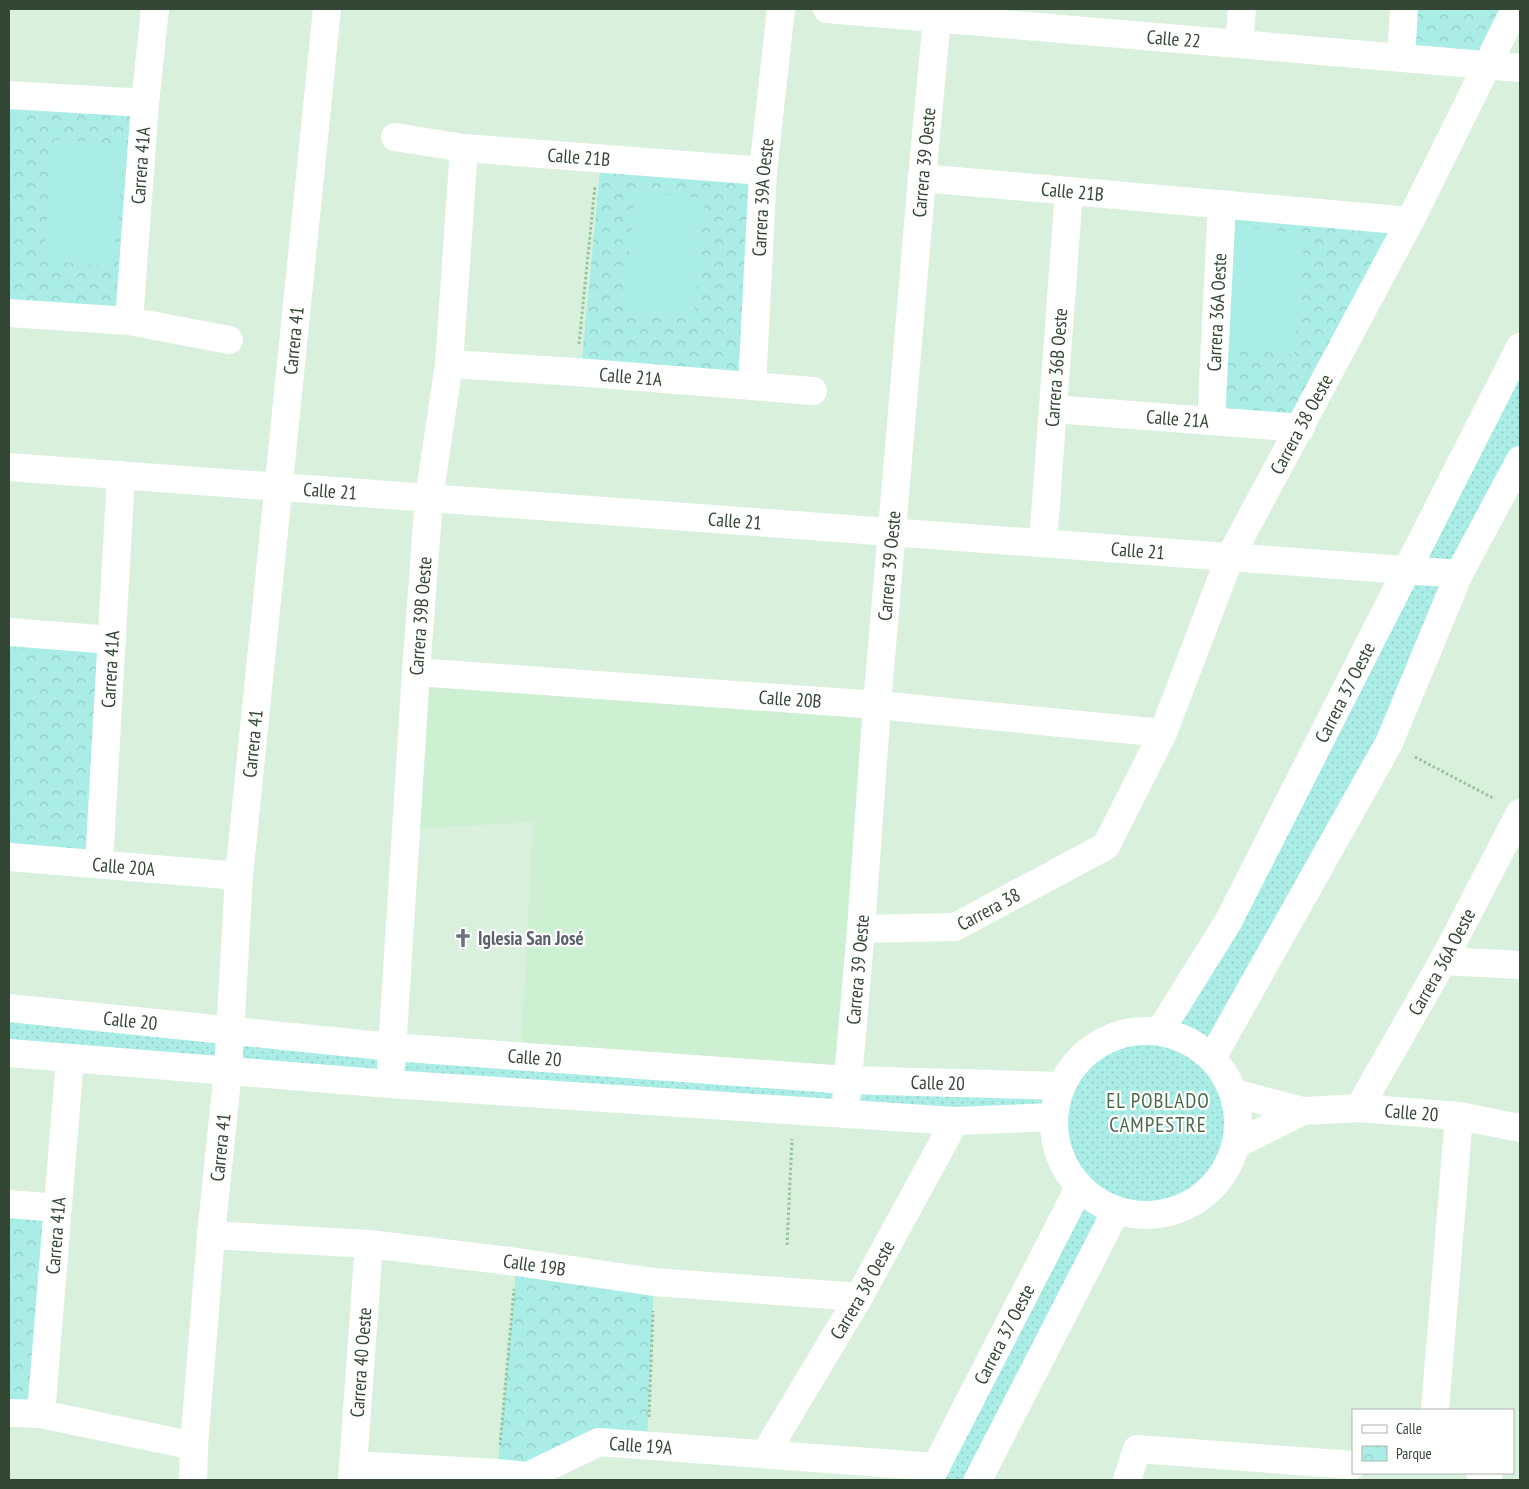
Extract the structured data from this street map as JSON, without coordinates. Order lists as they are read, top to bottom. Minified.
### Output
{"streets":{"street":["Calle 22","Calle 21B","Carrera 39 Oeste","Carrera 41A","Carrera 39A Oeste","Carrera 36A Oeste","Carrera 41","Carrera 36B Oeste","Calle 21A","Carrera 38 Oeste","Calle 21","Carrera 39B Oeste","Carrera 37 Oeste","Calle 20B","Calle 20A","Carrera 38","Calle 20","Calle 19B","Carrera 40 Oeste","Calle 19A"]},"crossings":[["Calle 22","Carrera 39 Oeste"],["Calle 22","Carrera 38 Oeste"],["Calle 21B","Carrera 39 Oeste"],["Calle 21B","Carrera 39A Oeste"],["Calle 21B","Carrera 36A Oeste"],["Calle 21B","Carrera 36B Oeste"],["Calle 21B","Carrera 38 Oeste"],["Calle 21B","Carrera 39B Oeste"],["Carrera 39 Oeste","Calle 21"],["Carrera 39 Oeste","Calle 20B"],["Carrera 39 Oeste","Carrera 38"],["Carrera 39 Oeste","Calle 20"],["Carrera 41A","Calle 21"],["Carrera 41A","Calle 20A"],["Carrera 41A","Calle 20"],["Carrera 39A Oeste","Calle 21A"],["Carrera 36A Oeste","Calle 21A"],["Carrera 36A Oeste","Calle 20"],["Carrera 41","Calle 21"],["Carrera 41","Calle 20A"],["Carrera 41","Calle 20"],["Carrera 41","Calle 19B"],["Carrera 36B Oeste","Calle 21A"],["Carrera 36B Oeste","Calle 21"],["Calle 21A","Carrera 38 Oeste"],["Calle 21A","Carrera 39B Oeste"],["Carrera 38 Oeste","Calle 21"],["Carrera 38 Oeste","Calle 20B"],["Carrera 38 Oeste","Carrera 38"],["Carrera 38 Oeste","Calle 20"],["Carrera 38 Oeste","Calle 19B"],["Carrera 38 Oeste","Calle 19A"],["Calle 21","Carrera 39B Oeste"],["Calle 21","Carrera 37 Oeste"],["Carrera 39B Oeste","Calle 20B"],["Carrera 39B Oeste","Calle 20"],["Carrera 37 Oeste","Calle 19A"],["Calle 19B","Carrera 40 Oeste"],["Carrera 40 Oeste","Calle 19A"]],"districts":["EL POBLADO CAMPESTRE"],"places":{"church":["Iglesia San José"]},"legend":["Calle","Parque"]}
